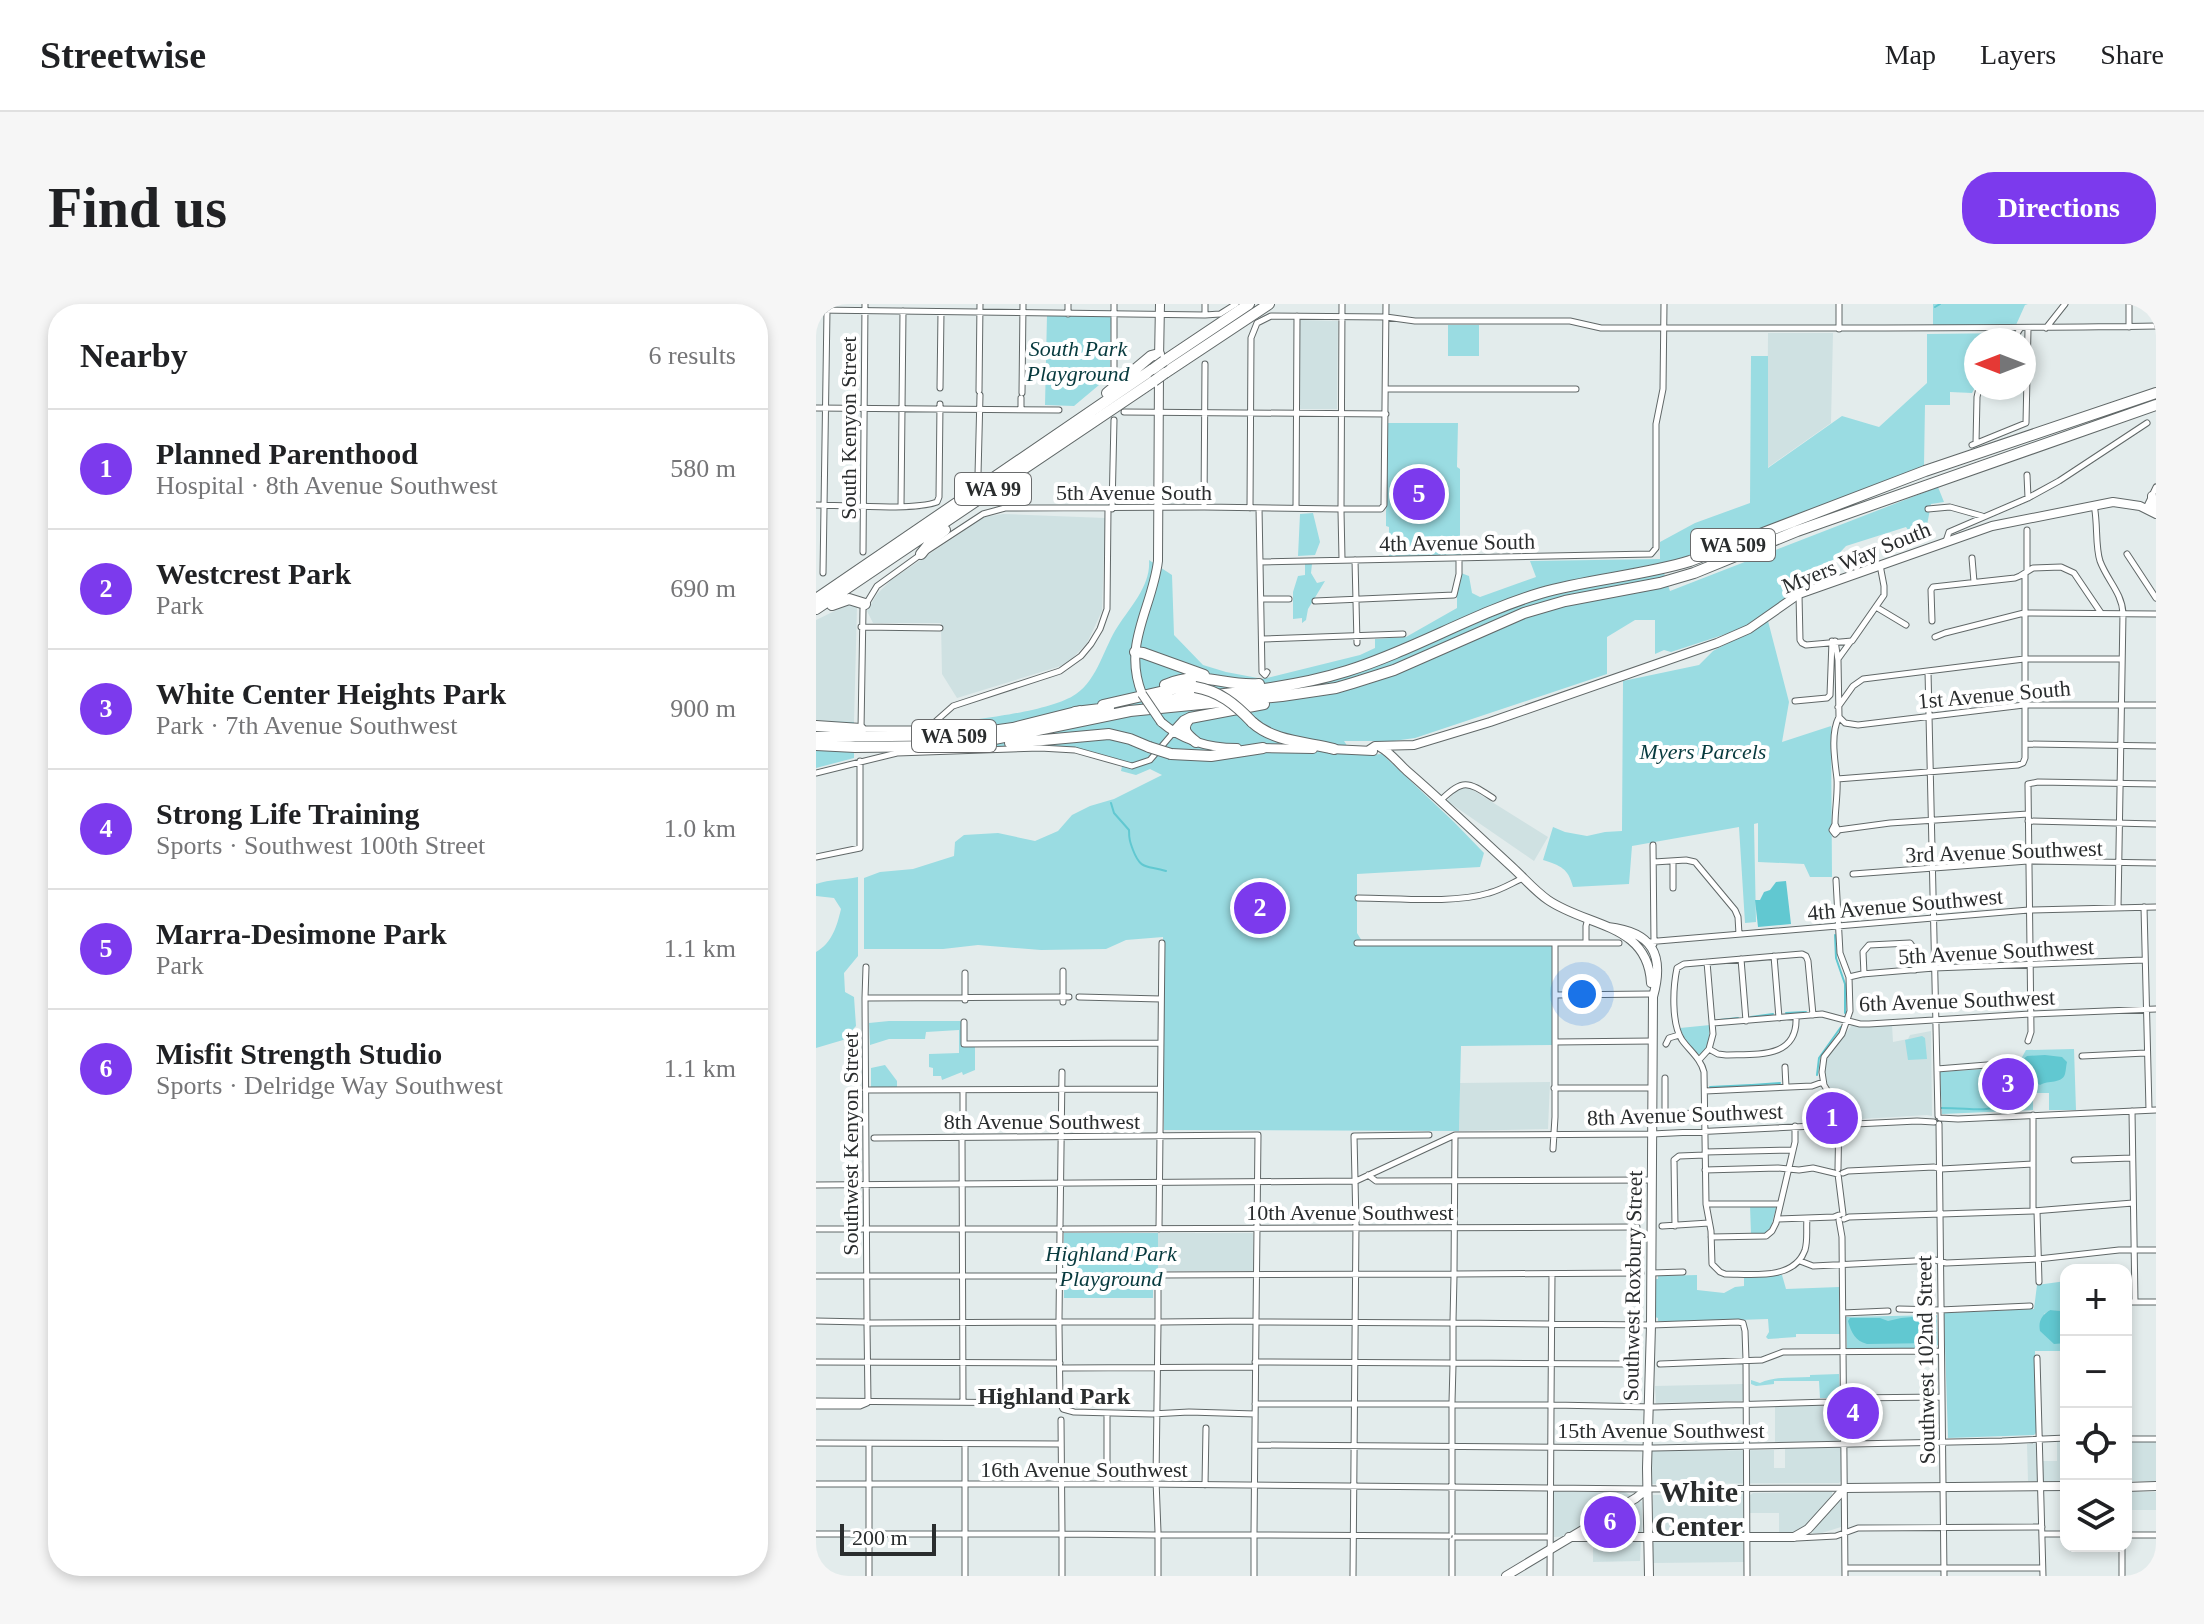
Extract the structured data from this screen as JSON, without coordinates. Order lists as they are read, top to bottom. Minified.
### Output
{"streets":{"highway":["WA 99","WA 509"],"main road":["Myers Way South","Southwest Roxbury Street"],"street":["South Kenyon Street","5th Avenue South","4th Avenue South","1st Avenue South","3rd Avenue Southwest","4th Avenue Southwest","5th Avenue Southwest","6th Avenue Southwest","8th Avenue Southwest","Southwest Kenyon Street","10th Avenue Southwest","Southwest 102nd Street","15th Avenue Southwest","16th Avenue Southwest"]},"crossings":[["1st Avenue South","Southwest 102nd Street"],["3rd Avenue Southwest","Southwest 102nd Street"],["4th Avenue Southwest","Southwest Roxbury Street"],["4th Avenue Southwest","Southwest 102nd Street"],["5th Avenue Southwest","Southwest 102nd Street"],["6th Avenue Southwest","Southwest 102nd Street"],["8th Avenue Southwest","Southwest Roxbury Street"],["8th Avenue Southwest","Southwest 102nd Street"],["Southwest Kenyon Street","10th Avenue Southwest"],["Southwest Roxbury Street","15th Avenue Southwest"],["Southwest Roxbury Street","16th Avenue Southwest"],["Southwest 102nd Street","15th Avenue Southwest"]],"districts":["Highland Park","White Center"],"parks":["South Park Playground","Myers Parcels","Highland Park Playground"],"scale_bar":"200 m","north":"left","page":{"header":"Streetwise","nav":["Map","Layers","Share"],"buttons":"Directions","title":"Find us","heading":["Nearby","6 results"],"list":[{"mark":"1","name":"Planned Parenthood","note":"Hospital · 8th Avenue Southwest","value":"580 m"},{"mark":"2","name":"Westcrest Park","note":"Park","value":"690 m"},{"mark":"3","name":"White Center Heights Park","note":"Park · 7th Avenue Southwest","value":"900 m"},{"mark":"4","name":"Strong Life Training","note":"Sports · Southwest 100th Street","value":"1.0 km"},{"mark":"5","name":"Marra-Desimone Park","note":"Park","value":"1.1 km"},{"mark":"6","name":"Misfit Strength Studio","note":"Sports · Delridge Way Southwest","value":"1.1 km"}],"pins":["5","2","3","1","4","6"],"map_buttons":["+","−"],"scale":"200 m"}}
